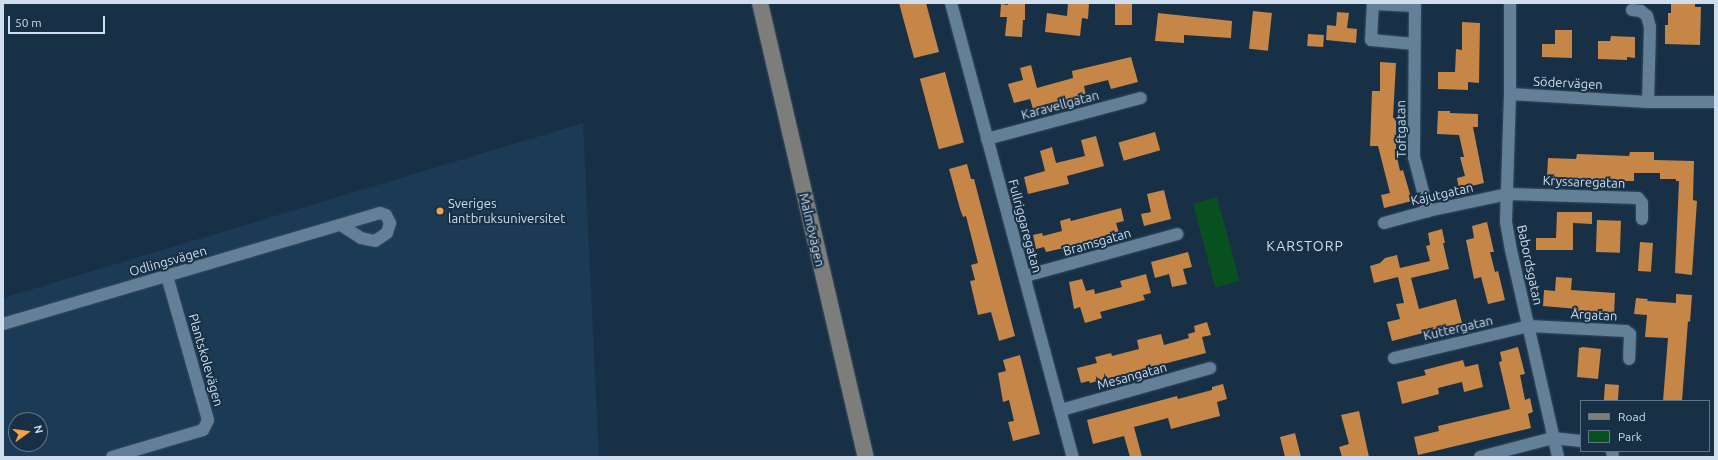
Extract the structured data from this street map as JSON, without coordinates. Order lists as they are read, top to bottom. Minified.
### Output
{"streets":{"main road":["Malmövägen"],"street":["Södervägen","Karavellgatan","Toftgatan","Kryssaregatan","Kajutgatan","Fullriggaregatan","Bramsgatan","Odlingsvägen","Babordsgatan","Årgatan","Kuttergatan","Plantskolevägen","Mesangatan"]},"crossings":[["Södervägen","Babordsgatan"],["Karavellgatan","Fullriggaregatan"],["Toftgatan","Kajutgatan"],["Kryssaregatan","Kajutgatan"],["Kryssaregatan","Babordsgatan"],["Kajutgatan","Babordsgatan"],["Fullriggaregatan","Bramsgatan"],["Fullriggaregatan","Mesangatan"],["Odlingsvägen","Plantskolevägen"],["Babordsgatan","Årgatan"],["Babordsgatan","Kuttergatan"],["Årgatan","Kuttergatan"]],"districts":["KARSTORP"],"places":["Sveriges lantbruksuniversitet"],"legend":["Road","Park"],"scale_bar":"50 m","north":"right"}
